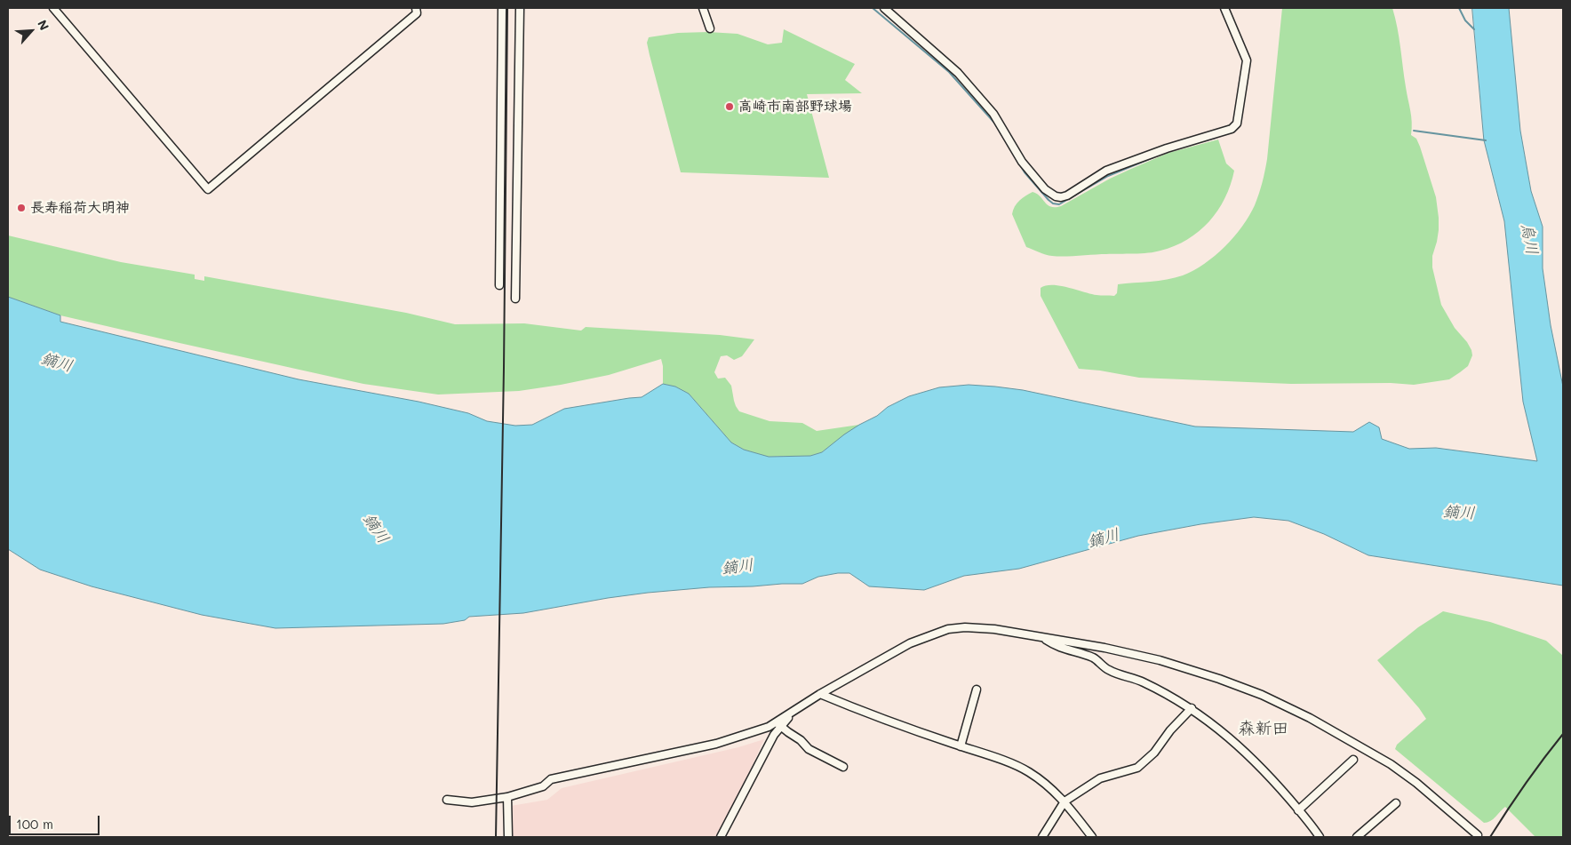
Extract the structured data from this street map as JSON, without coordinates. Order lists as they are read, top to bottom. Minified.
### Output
{"districts":["森新田"],"water":["烏川","鏑川"],"places":["高崎市南部野球場","長寿稲荷大明神"],"scale_bar":"100 m","north":"top right"}
